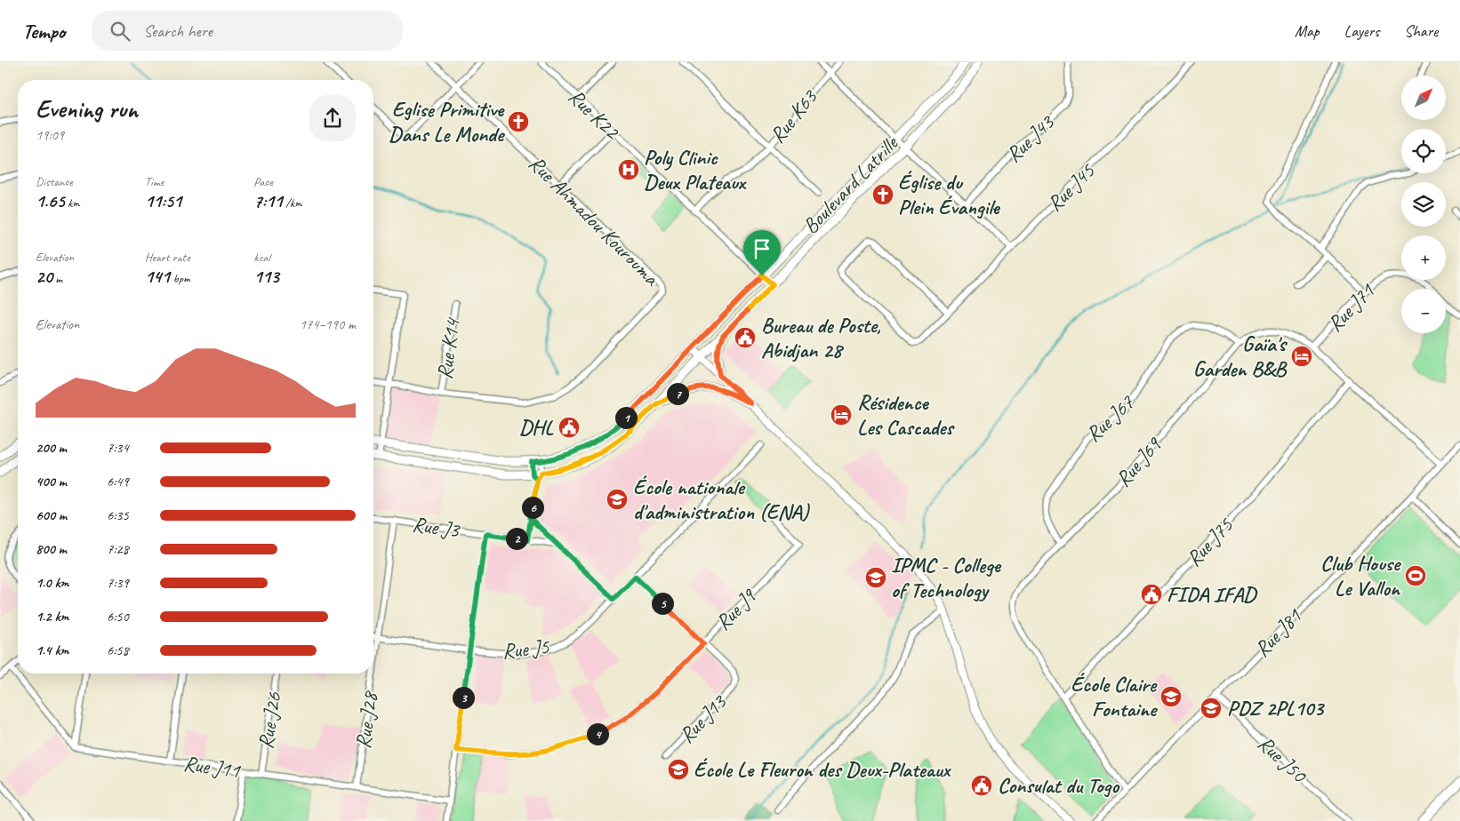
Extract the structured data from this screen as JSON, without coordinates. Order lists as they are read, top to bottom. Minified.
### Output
{"streets":{"main road":["Boulevard Latrille"],"street":["Rue K22","Rue K63","Rue J43","Rue J45","Rue Ahmadou Kourouma","Rue J71","Rue K14","Rue J67","Rue J69","Rue J3","Rue J75","Rue J9","Rue J81","Rue J5","Rue J13","Rue J26","Rue J28","Rue J50","Rue J11"]},"crossings":[["Rue K22","Rue K63"],["Rue K22","Boulevard Latrille"],["Rue Ahmadou Kourouma","Rue K14"],["Rue J71","Rue J69"],["Rue J67","Rue J69"],["Rue J69","Rue J75"],["Rue J69","Rue J81"],["Rue J3","Rue J28"],["Rue J9","Rue J13"],["Rue J81","Rue J50"],["Rue J5","Rue J28"],["Rue J26","Rue J11"],["Rue J28","Rue J11"]],"places":{"church":["Eglise Primitive Dans Le Monde","Église du Plein Évangile"],"hospital":["Poly Clinic Deux Plateaux"],"public building":["Bureau de Poste, Abidjan 28","DHL","FIDA IFAD","Consulat du Togo"],"hotel":["Gaïa's Garden B&B","Résidence Les Cascades"],"school or university":["École nationale d'administration (ENA)","IPMC - College of Technology","École Claire Fontaine","PDZ 2PL103","École Le Fleuron des Deux-Plateaux"],"sports":["Club House Le Vallon"]},"north":"top right","page":{"header":"Tempo","search":"Search here","nav":["Map","Layers","Share"],"map_buttons":["+","−"],"heading":["Evening run","19:09"],"stats":[["Distance","1.65 km"],["Time","11:51"],["Pace","7:11 /km"],["Elevation","20 m"],["Heart rate","141 bpm"],["kcal","113"]],"chart":["Elevation","174–190 m"],"pins":["7","1","6","2","5","3","4"],"list":[{"name":"200 m","note":"7:34"},{"name":"400 m","note":"6:49"},{"name":"600 m","note":"6:35"},{"name":"800 m","note":"7:28"},{"name":"1.0 km","note":"7:39"},{"name":"1.2 km","note":"6:50"},{"name":"1.4 km","note":"6:58"}]}}
